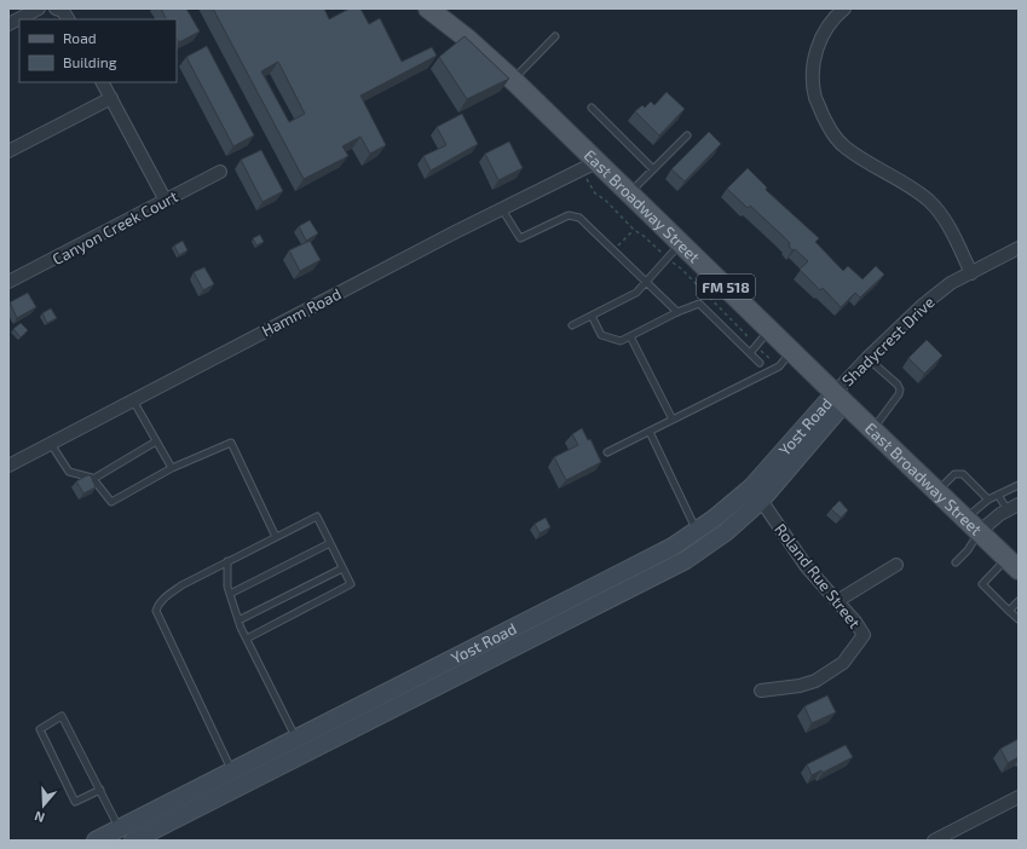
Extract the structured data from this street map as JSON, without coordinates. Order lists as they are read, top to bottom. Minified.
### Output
{"streets":{"main road":["East Broadway Street","FM 518","Yost Road"],"street":["Canyon Creek Court","Hamm Road","Shadycrest Drive","Roland Rue Street"]},"crossings":[["East Broadway Street","Hamm Road"],["East Broadway Street","Shadycrest Drive"],["East Broadway Street","Yost Road"],["Shadycrest Drive","Yost Road"],["Yost Road","Roland Rue Street"]],"legend":["Road","Building"],"north":"bottom"}
